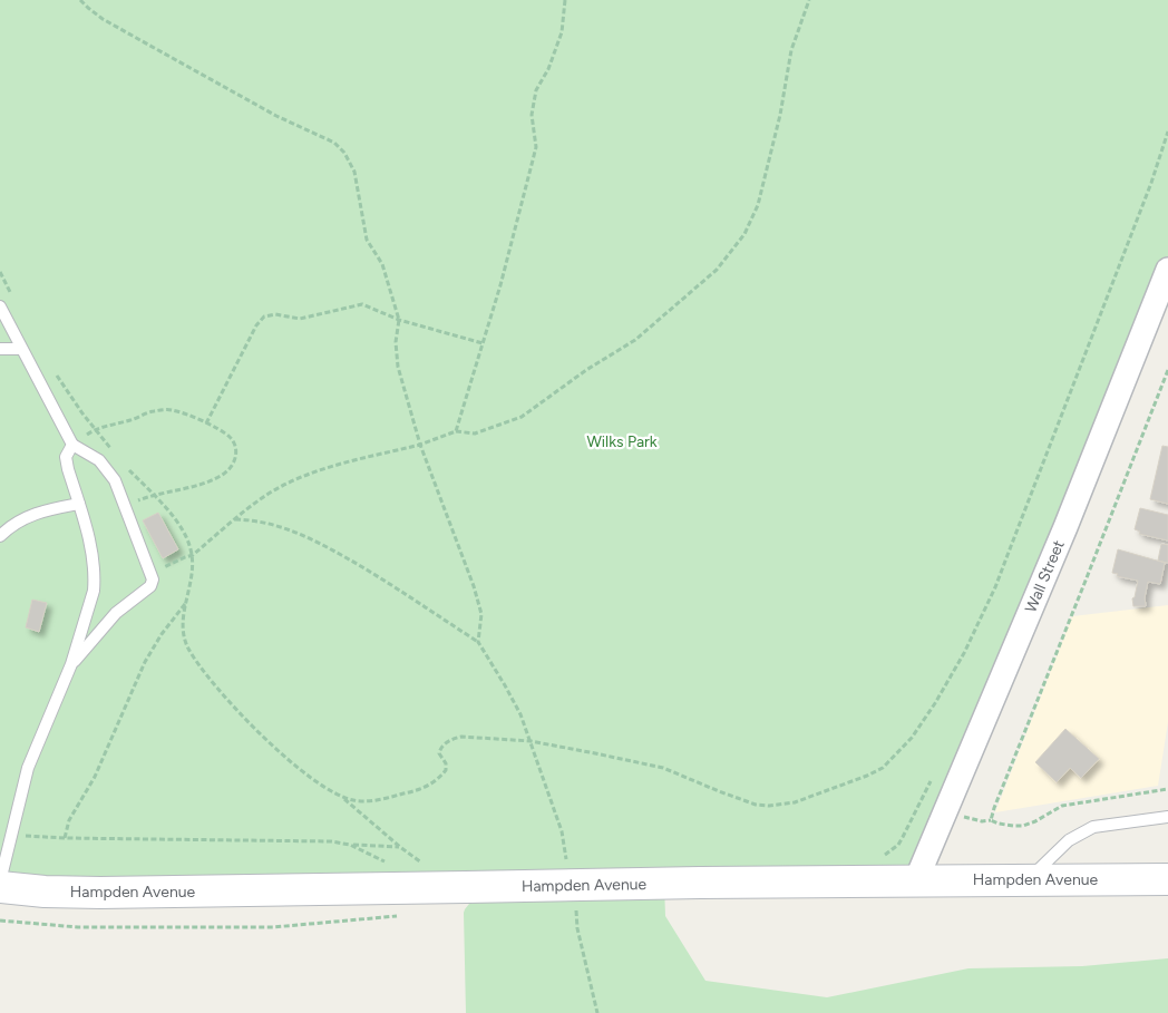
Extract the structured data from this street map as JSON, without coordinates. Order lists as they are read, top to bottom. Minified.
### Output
{"streets":{"main road":["Hampden Avenue"],"street":["Wall Street"]},"crossings":[["Wall Street","Hampden Avenue"]],"parks":["Wilks Park"]}
